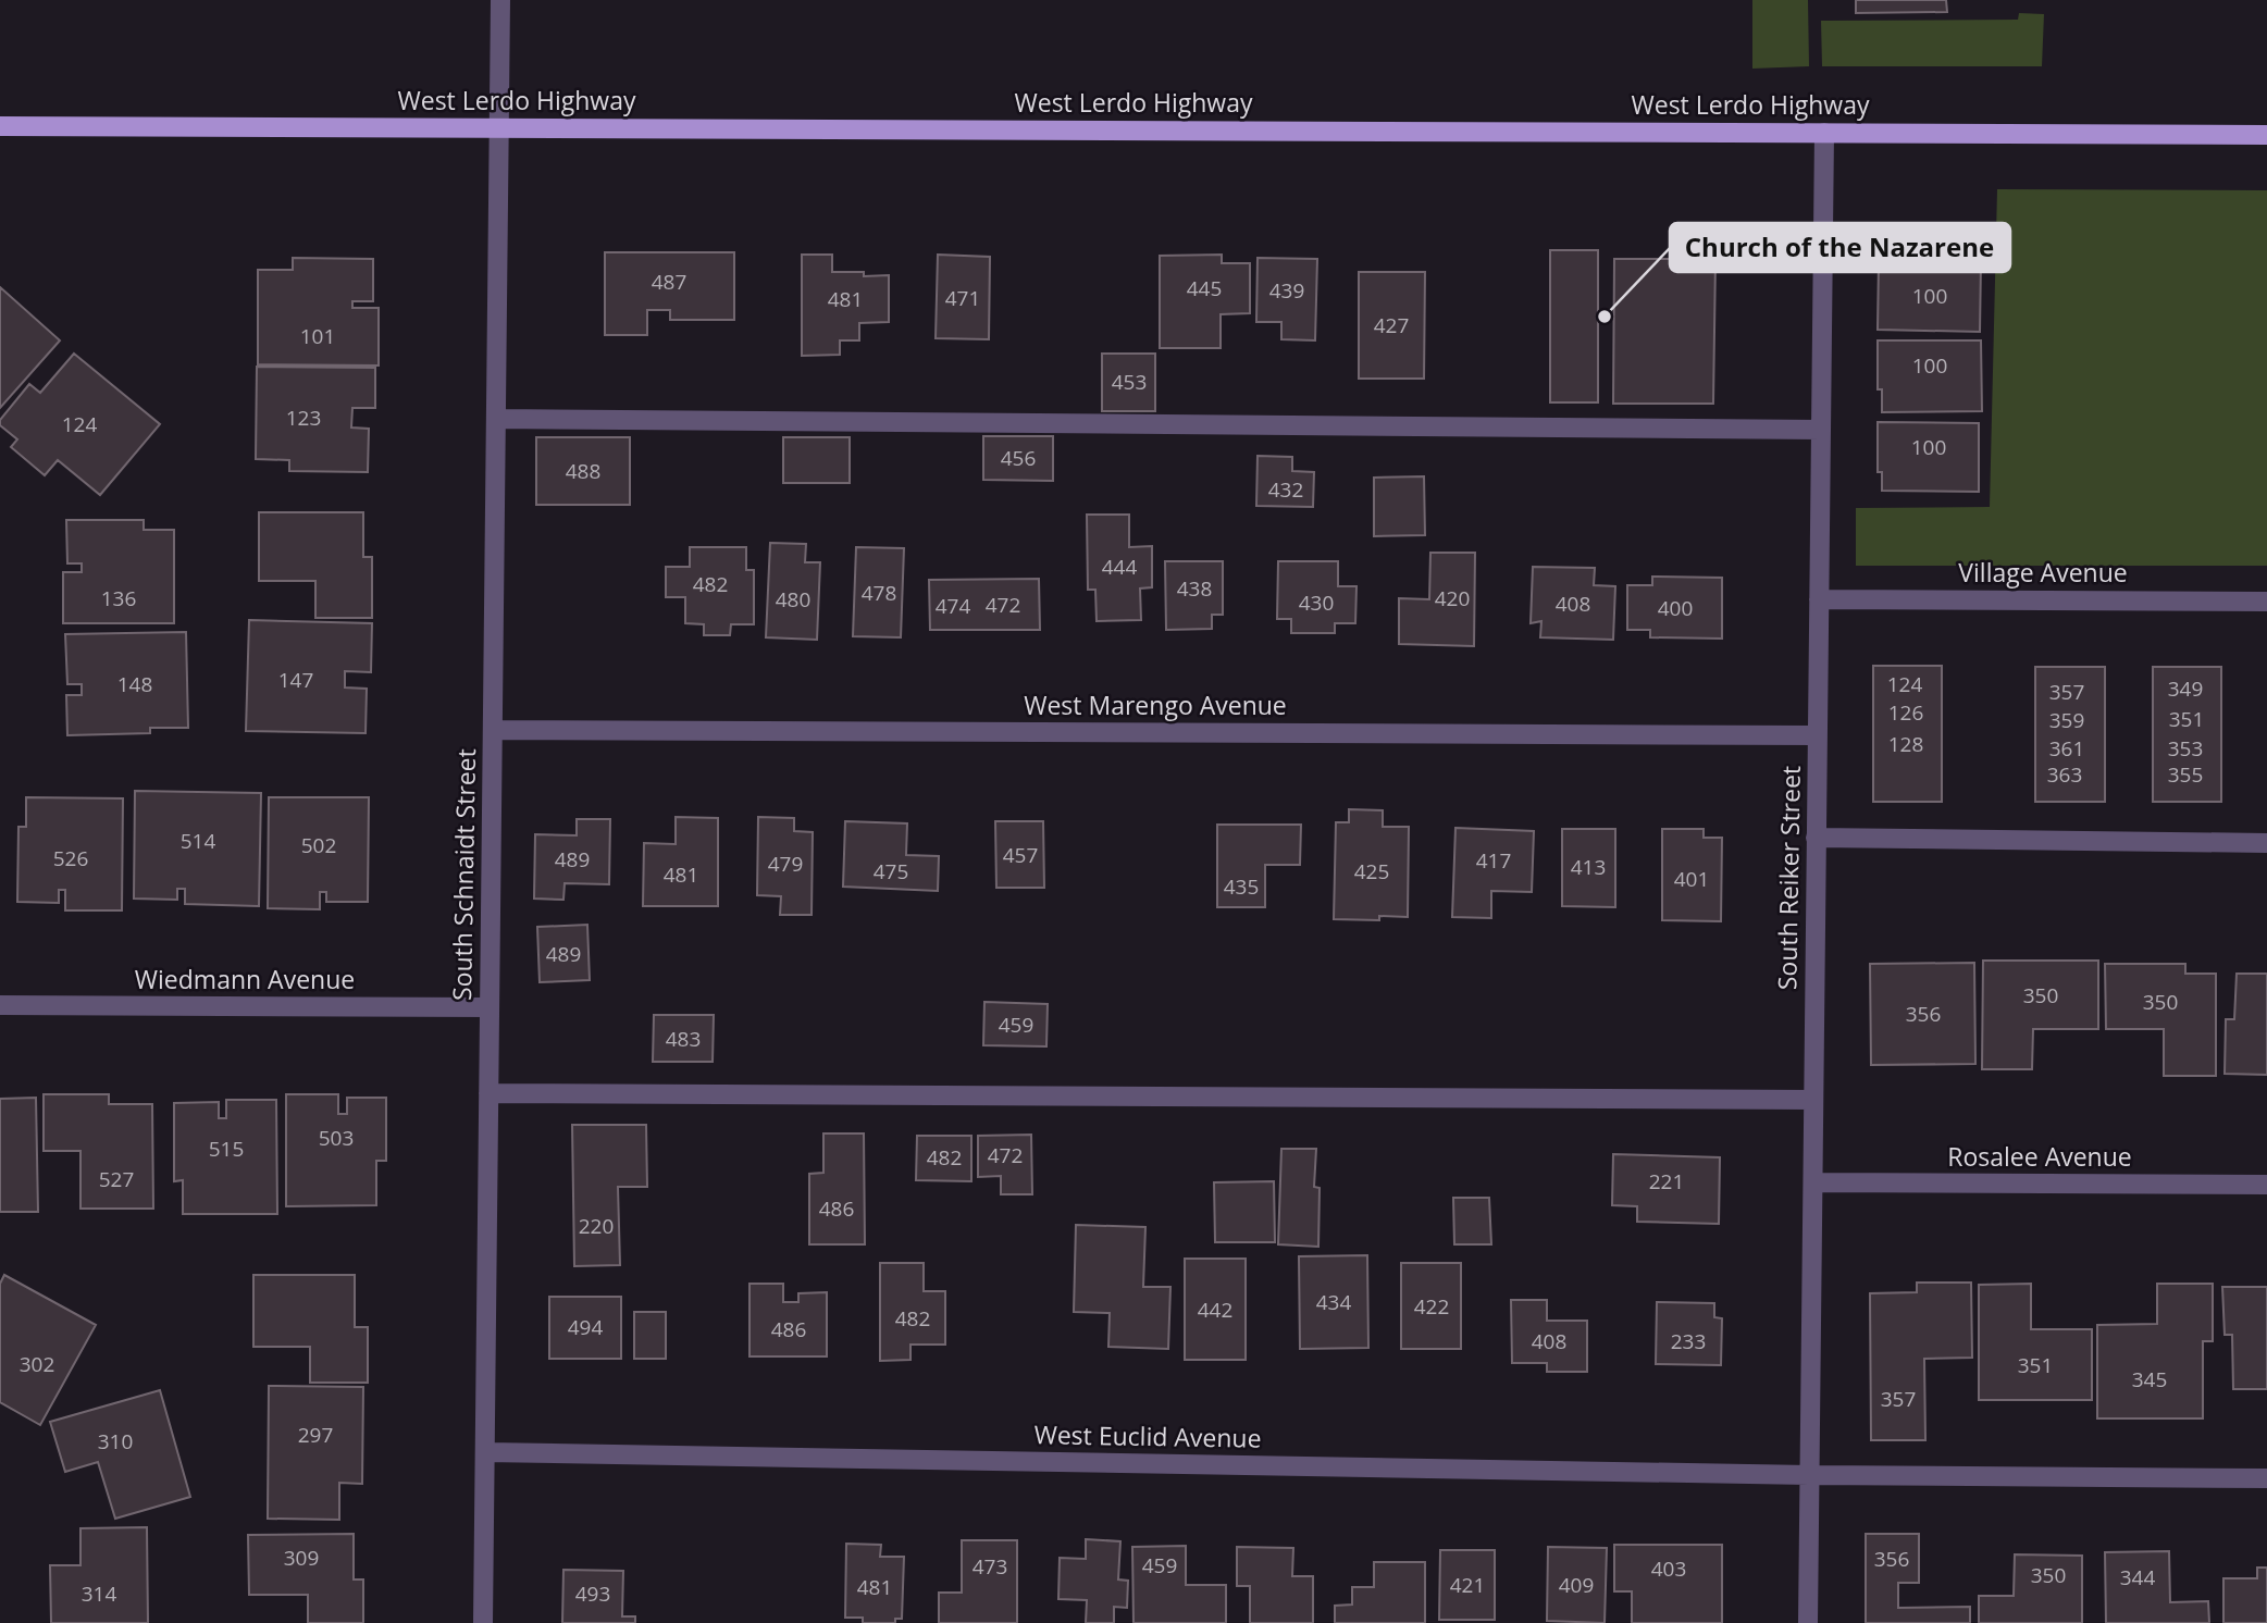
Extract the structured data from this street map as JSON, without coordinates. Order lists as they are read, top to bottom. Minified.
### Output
{"streets":{"main road":["West Lerdo Highway"],"street":["Village Avenue","West Marengo Avenue","South Schnaidt Street","South Reiker Street","Wiedmann Avenue","Rosalee Avenue","West Euclid Avenue"]},"crossings":[["West Lerdo Highway","South Schnaidt Street"],["West Lerdo Highway","South Reiker Street"],["Village Avenue","South Reiker Street"],["West Marengo Avenue","South Schnaidt Street"],["West Marengo Avenue","South Reiker Street"],["South Schnaidt Street","Wiedmann Avenue"],["South Schnaidt Street","West Euclid Avenue"],["South Reiker Street","Rosalee Avenue"],["South Reiker Street","West Euclid Avenue"]],"places":["Church of the Nazarene"],"house_numbers":["487","445","439","100","471","481","427","101","100","453","123","124","100","456","488","432","444","482","438","478","136","420","480","430","408","472","474","400","147","148","124","349","357","126","351","359","128","361","353","363","355","514","502","457","526","489","417","479","413","475","425","481","401","435","489","350","350","356","459","483","503","515","472","482","527","221","486","220","434","422","442","482","494","486","408","233","302","351","345","357","297","310","309","356","459","473","403","350","344","421","409","481","314","493"]}
